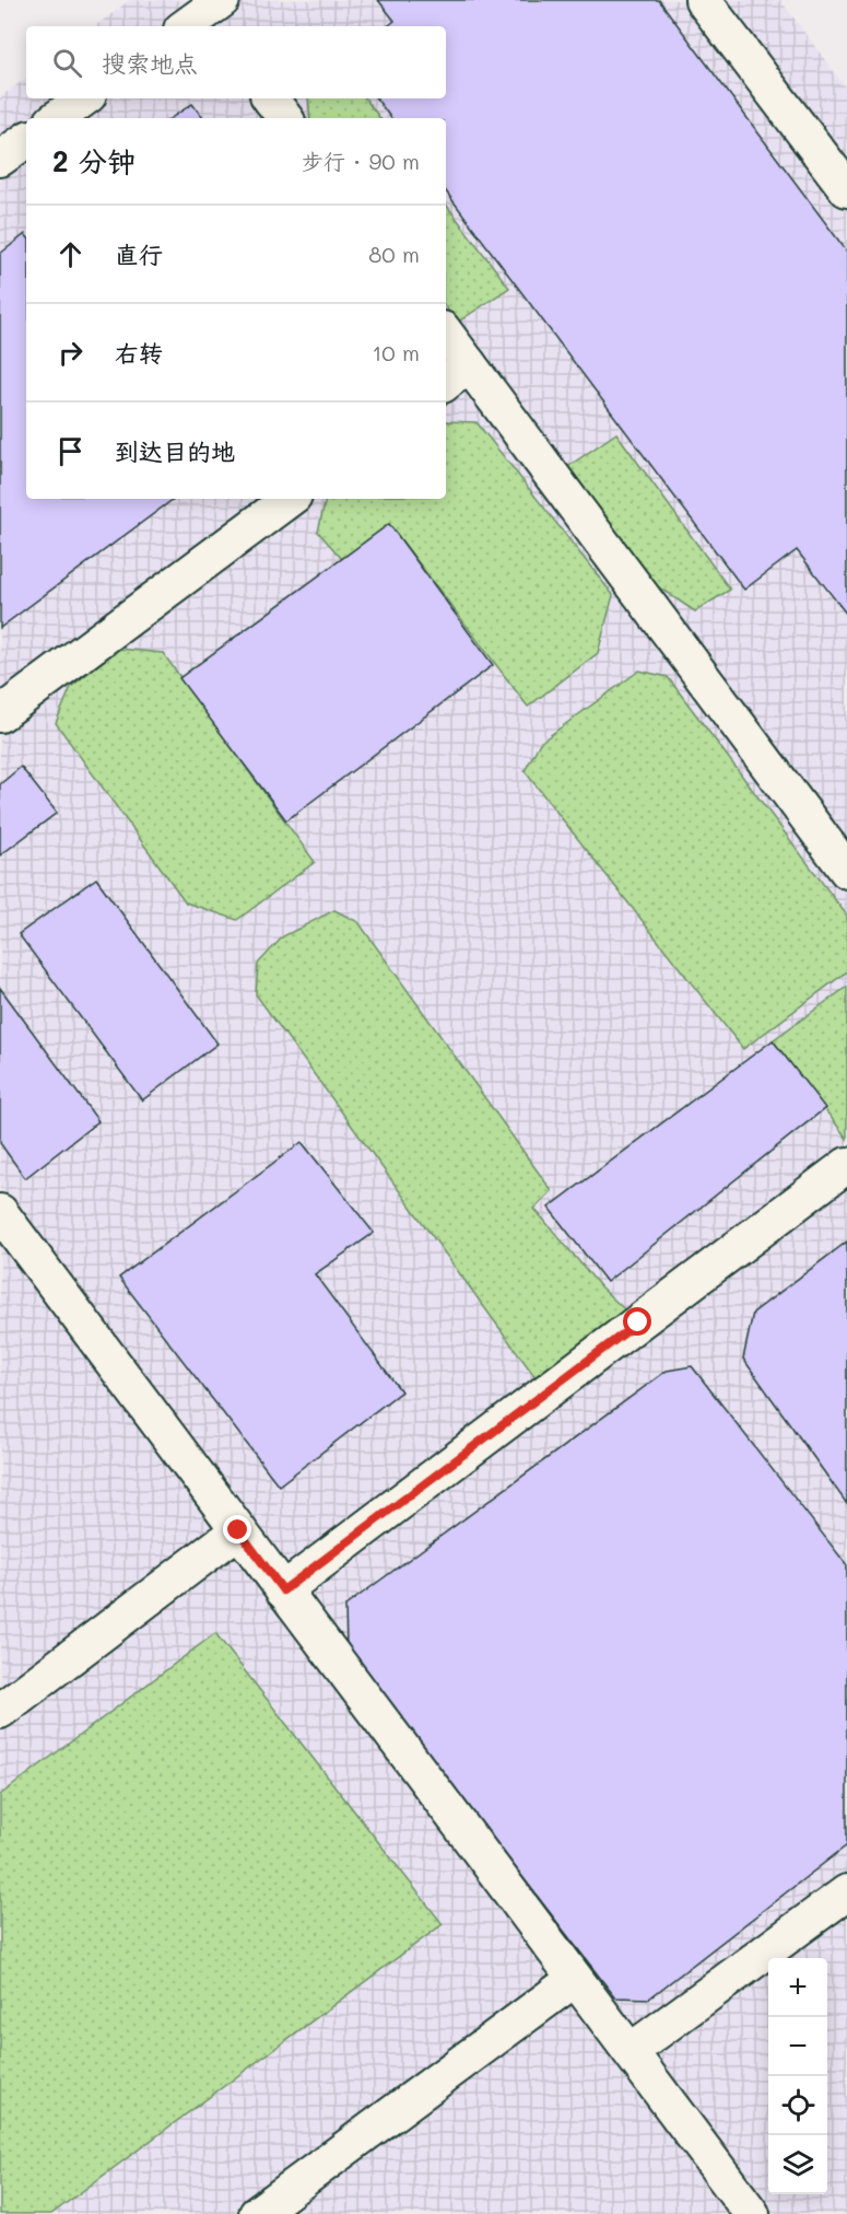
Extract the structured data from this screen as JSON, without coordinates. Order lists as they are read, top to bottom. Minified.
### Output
{"page":{"search":"搜索地点","heading":["2 分钟","步行 · 90 m"],"list":[["直行","80 m"],["右转","10 m"],"到达目的地"],"map_buttons":["+","−"]}}
